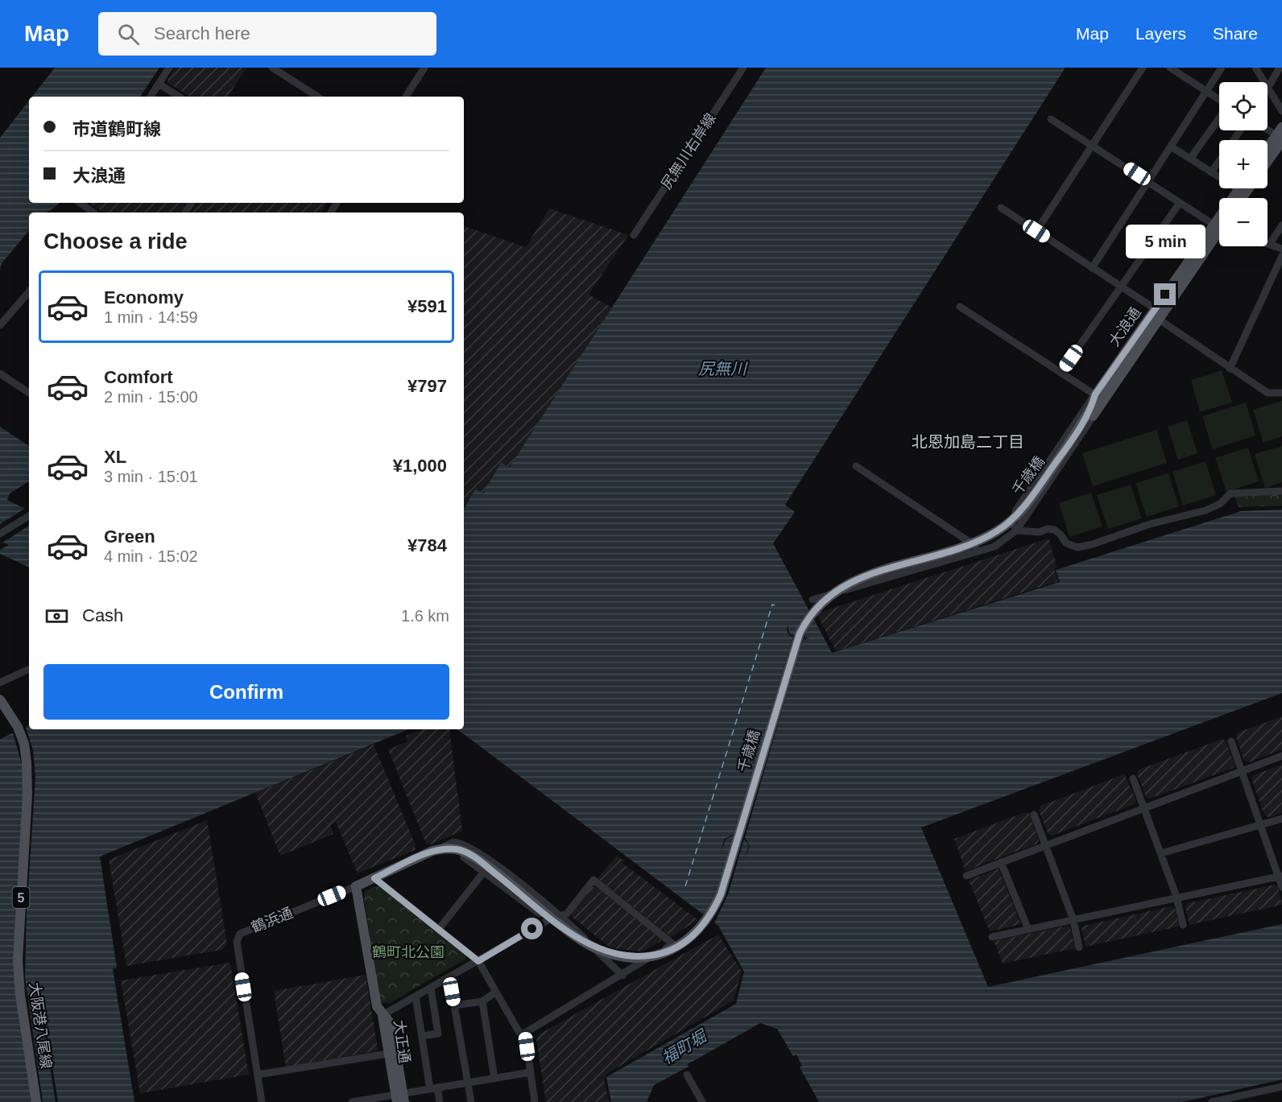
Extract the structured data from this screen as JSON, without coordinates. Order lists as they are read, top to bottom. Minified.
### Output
{"streets":{"main road":["大浪通","千歳橋","5","大阪港八尾線","大正通"],"street":["尻無川右岸線","鶴浜通"]},"districts":["北恩加島二丁目"],"water":["尻無川","福町堀"],"parks":["鶴町北公園"],"page":{"header":"Map","search":"Search here","nav":["Map","Layers","Share"],"map_buttons":["+","−"],"banner":["市道鶴町線","大浪通"],"heading":"Choose a ride","bubble":"5 min","list":[{"name":"Economy","note":"1 min · 14:59","value":"¥591"},{"name":"Comfort","note":"2 min · 15:00","value":"¥797"},{"name":"XL","note":"3 min · 15:01","value":"¥1,000"},{"name":"Green","note":"4 min · 15:02","value":"¥784"}],"pay":["Cash","1.6 km"],"buttons":"Confirm"}}
